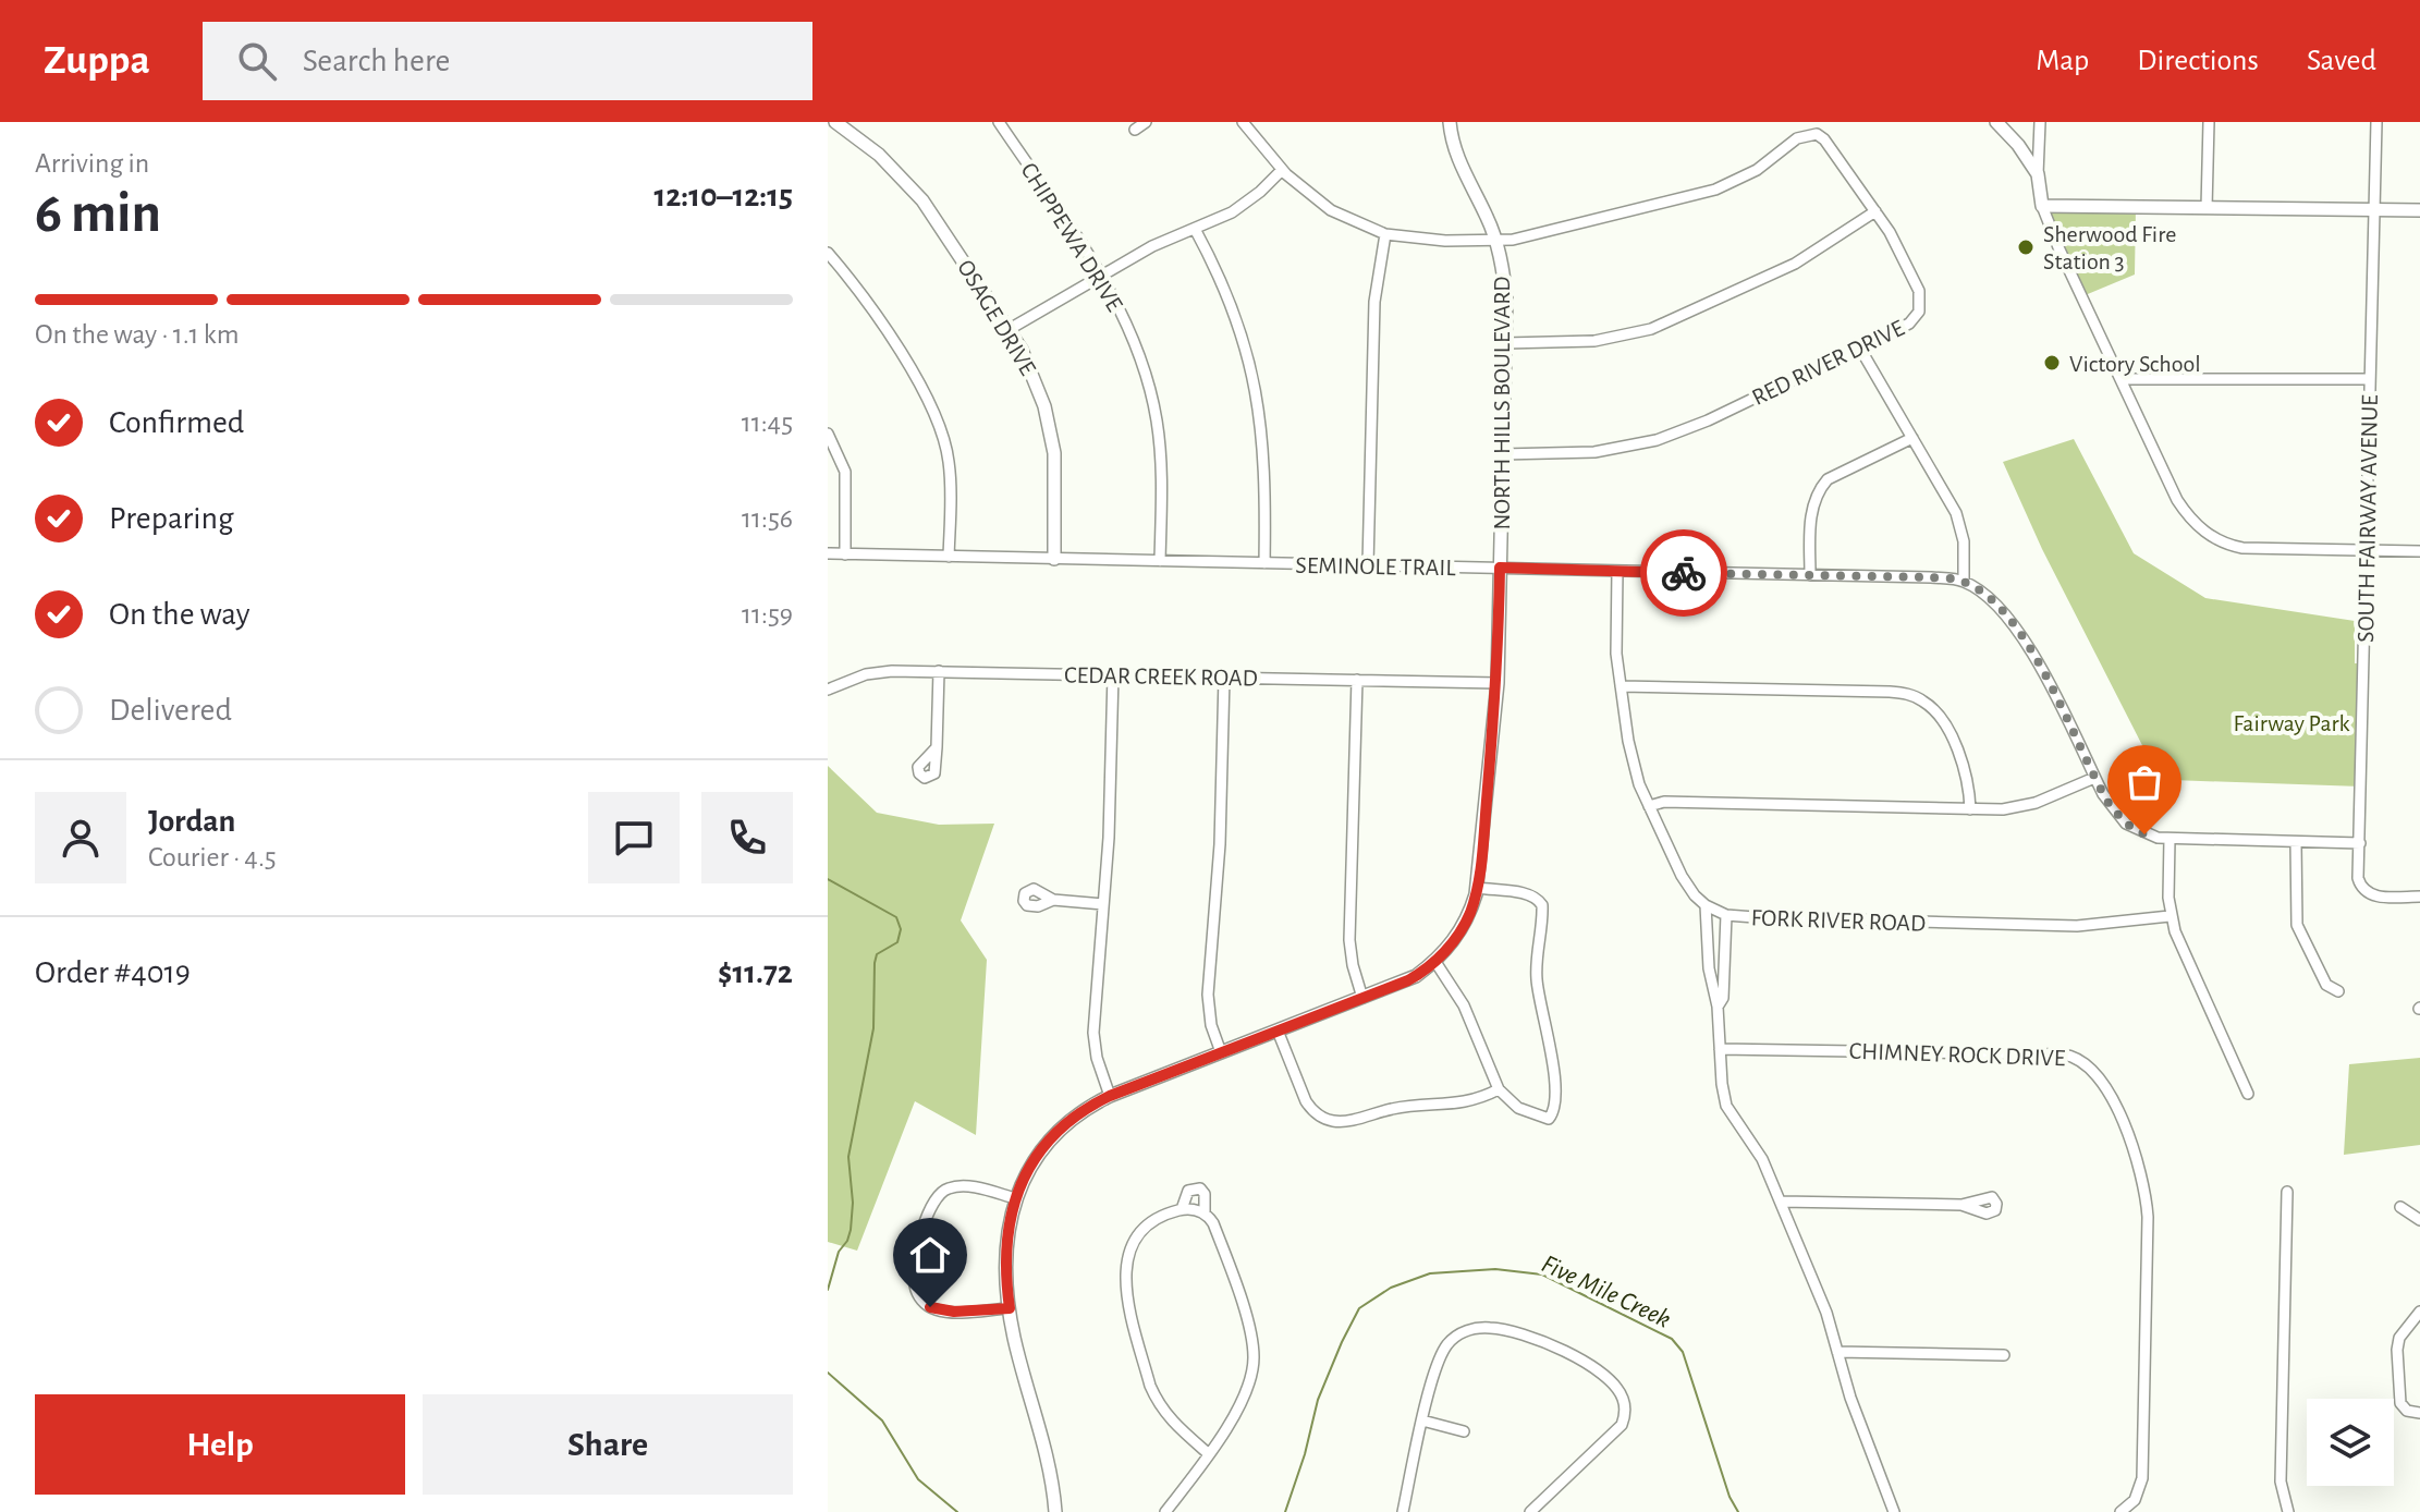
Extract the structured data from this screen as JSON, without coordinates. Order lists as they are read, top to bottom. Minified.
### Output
{"streets":{"street":["CHIPPEWA DRIVE","OSAGE DRIVE","RED RIVER DRIVE","NORTH HILLS BOULEVARD","SOUTH FAIRWAY AVENUE","SEMINOLE TRAIL","CEDAR CREEK ROAD","FORK RIVER ROAD","CHIMNEY ROCK DRIVE"]},"crossings":[["CHIPPEWA DRIVE","SEMINOLE TRAIL"],["OSAGE DRIVE","SEMINOLE TRAIL"],["RED RIVER DRIVE","NORTH HILLS BOULEVARD"],["NORTH HILLS BOULEVARD","SEMINOLE TRAIL"],["NORTH HILLS BOULEVARD","CEDAR CREEK ROAD"],["SEMINOLE TRAIL","FORK RIVER ROAD"]],"water":["Five Mile Creek"],"parks":["Fairway Park"],"places":["Sherwood Fire Station 3","Victory School"],"page":{"header":"Zuppa","search":"Search here","nav":["Map","Directions","Saved"],"heading":["6 min","Arriving in","12:10–12:15"],"panel":["Jordan","Courier · 4.5","Order #4019","$11.72"],"bar":"On the way · 1.1 km","list":[["Confirmed","11:45"],["Preparing","11:56"],["On the way","11:59"],"Delivered"],"buttons":["Help","Share"]}}
